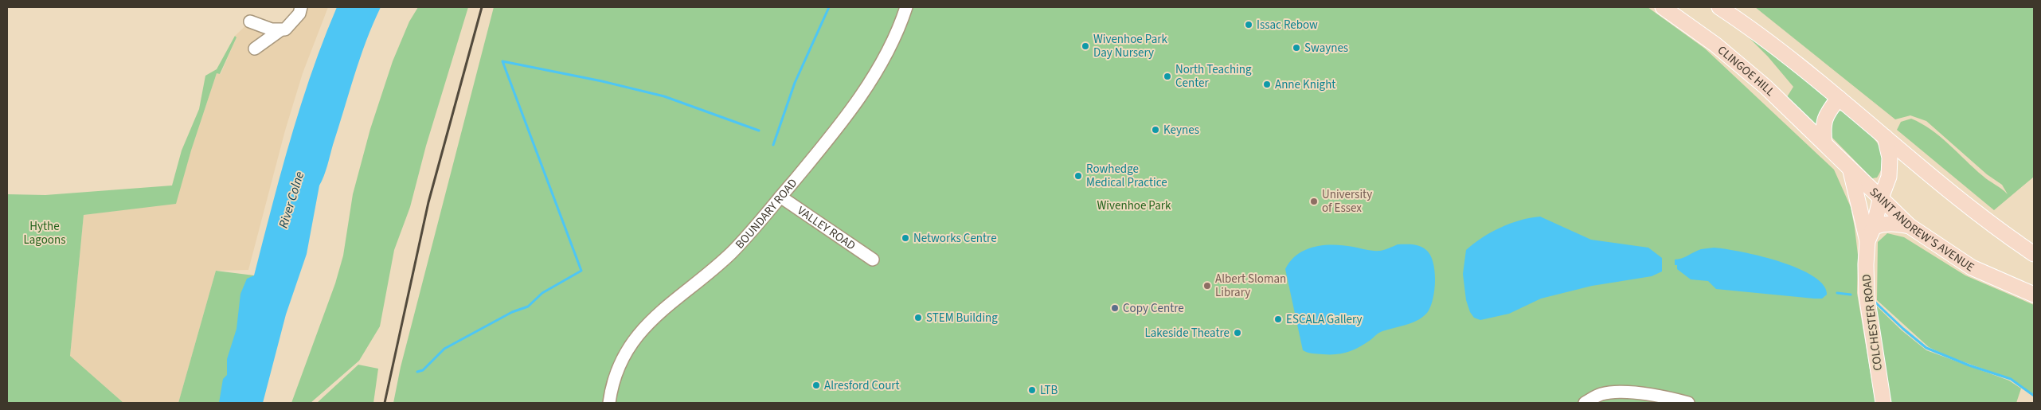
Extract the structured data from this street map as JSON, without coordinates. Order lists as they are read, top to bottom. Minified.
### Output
{"streets":{"main road":["CLINGOE HILL","SAINT ANDREW'S AVENUE","COLCHESTER ROAD"],"street":["BOUNDARY ROAD","VALLEY ROAD"]},"crossings":[["CLINGOE HILL","SAINT ANDREW'S AVENUE"],["BOUNDARY ROAD","VALLEY ROAD"],["SAINT ANDREW'S AVENUE","COLCHESTER ROAD"]],"water":["River Colne"],"parks":["Wivenhoe Park","Hythe Lagoons"],"places":["Issac Rebow","Wivenhoe Park Day Nursery","Swaynes","North Teaching Center","Anne Knight","Keynes","Rowhedge Medical Practice","University of Essex","Networks Centre","Albert Sloman Library","Copy Centre","STEM Building","ESCALA Gallery","Lakeside Theatre","Alresford Court","LTB"]}
